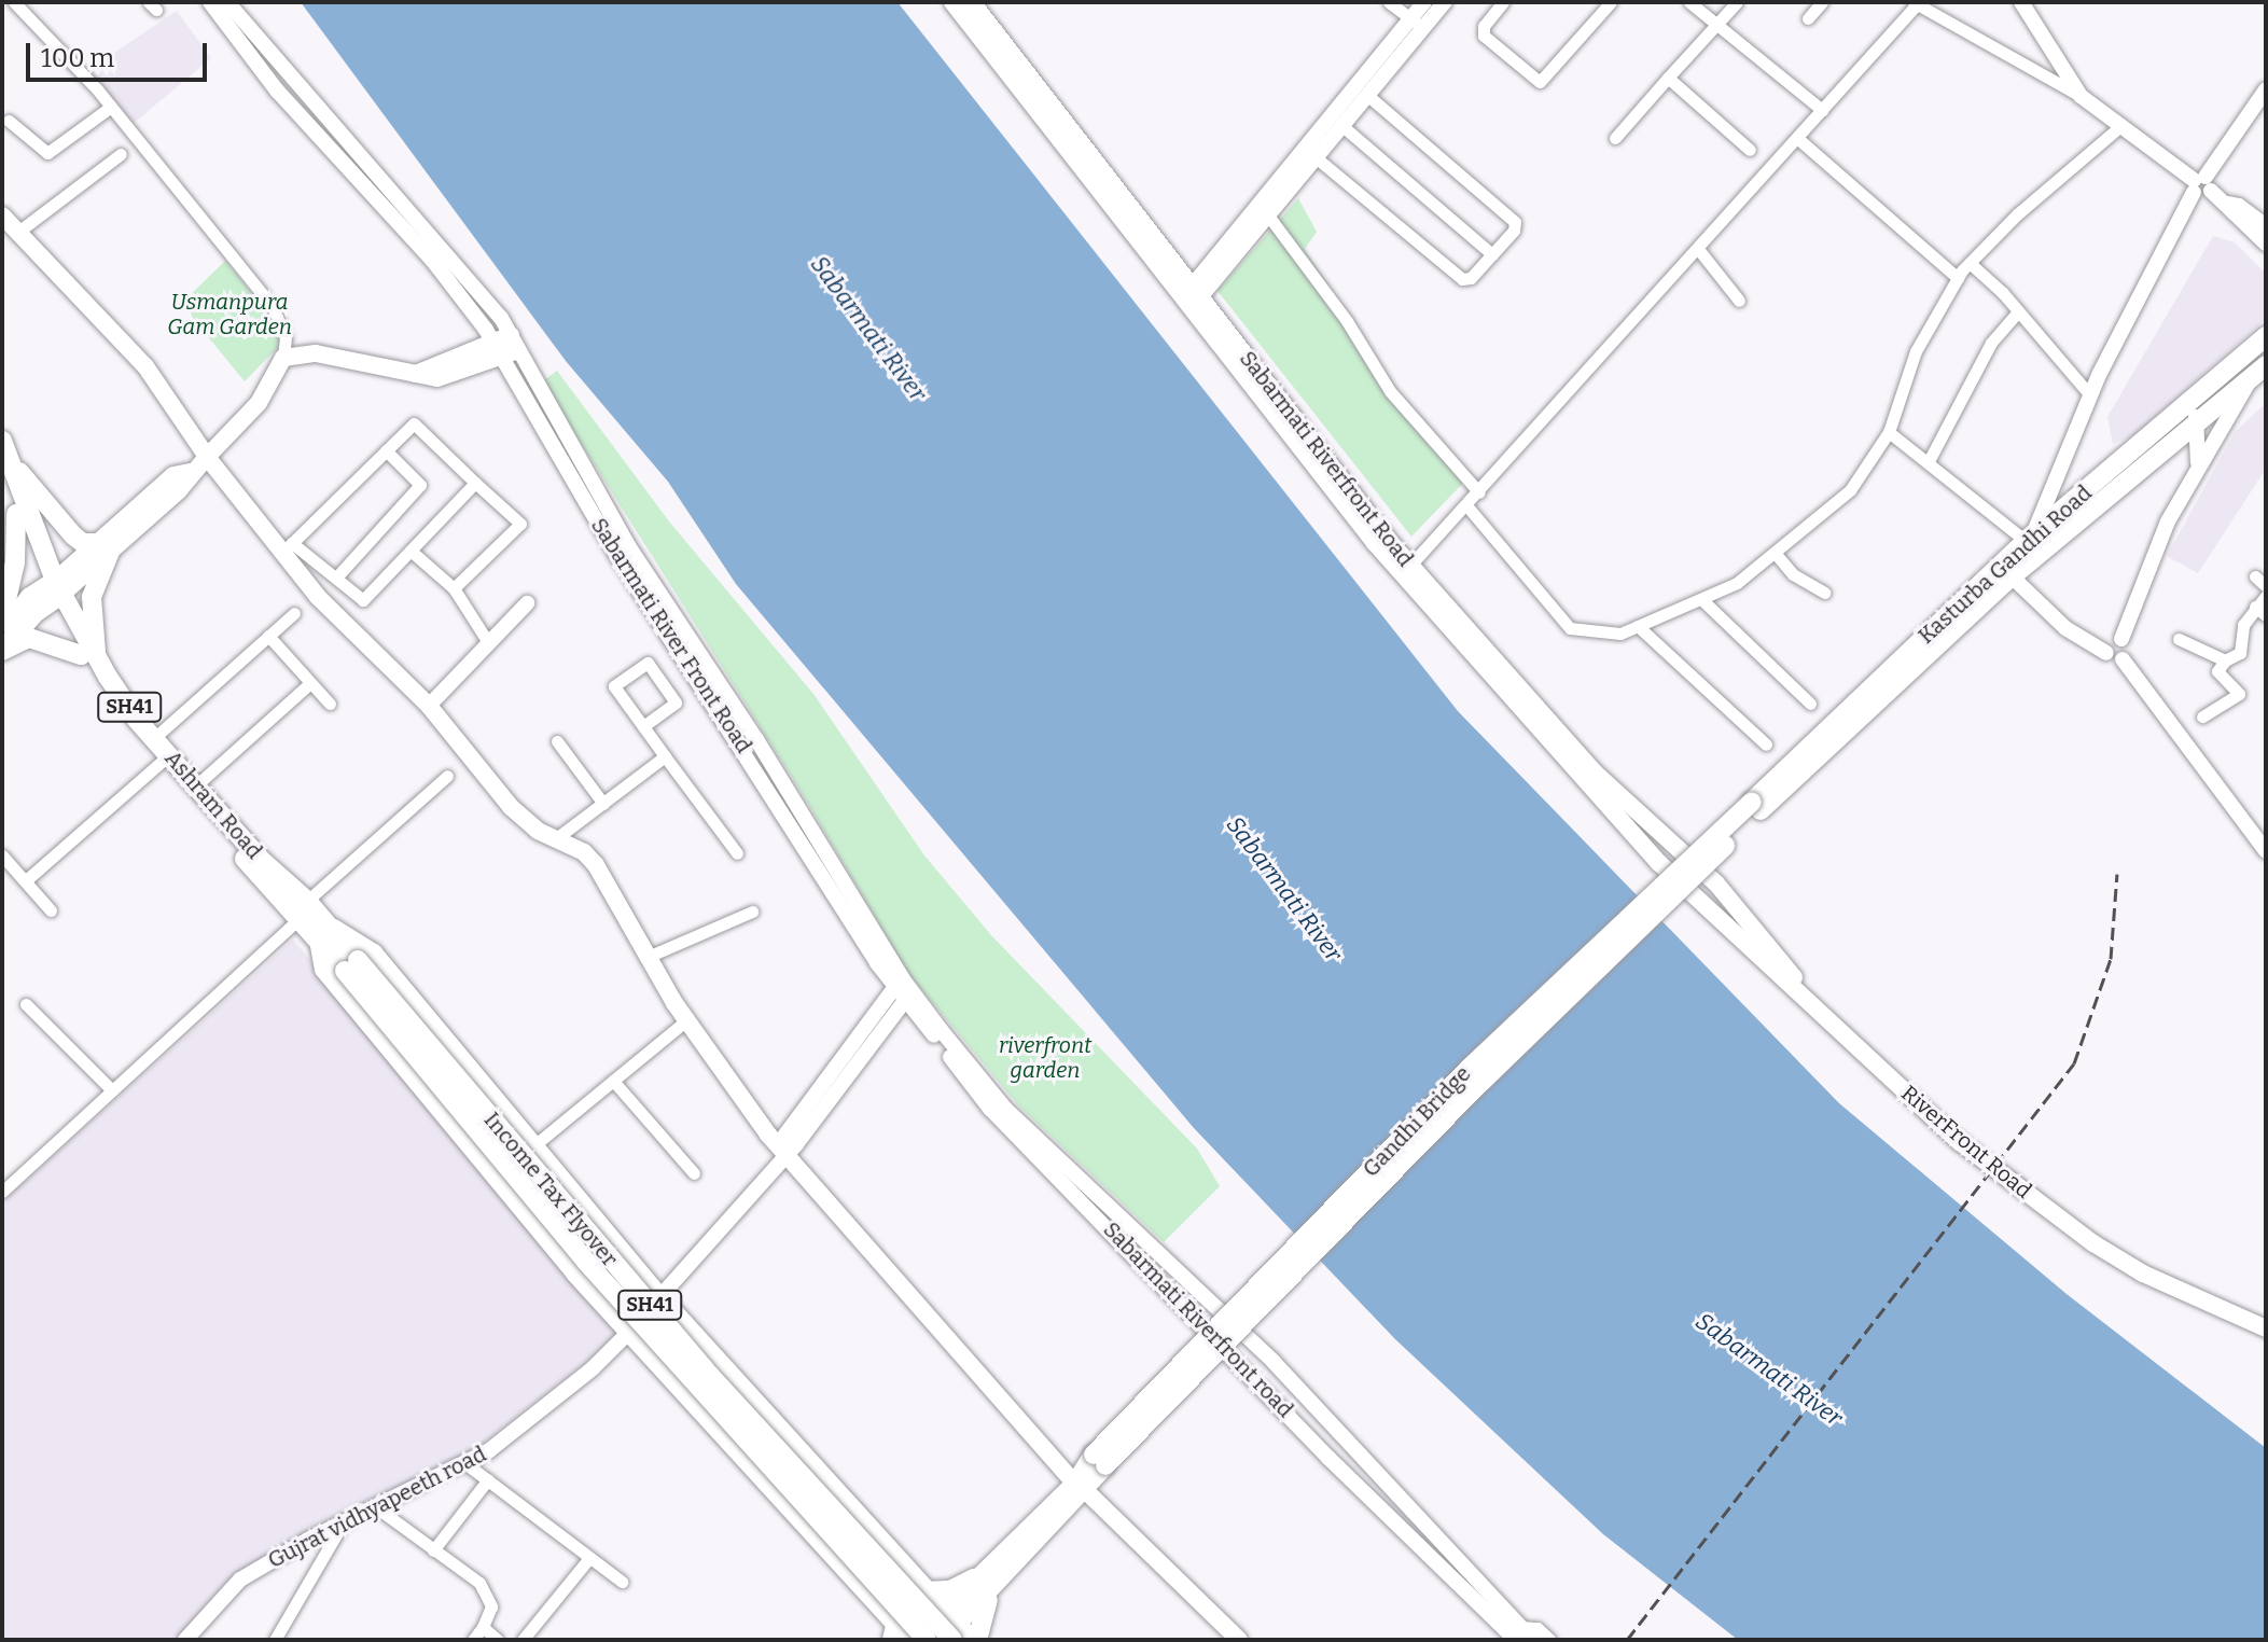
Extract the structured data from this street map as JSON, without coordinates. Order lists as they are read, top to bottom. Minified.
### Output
{"streets":{"main road":["Sabarmati Riverfront Road","Kasturba Gandhi Road","SH41","Ashram Road","Gandhi Bridge","RiverFront Road","Income Tax Flyover"],"street":["Sabarmati Riverfront road","Gujrat vidhyapeeth road"]},"crossings":[["Sabarmati Riverfront Road","RiverFront Road"],["Kasturba Gandhi Road","Gandhi Bridge"],["Ashram Road","Income Tax Flyover"],["Gandhi Bridge","Income Tax Flyover"]],"water":["Sabarmati River"],"parks":["Usmanpura Gam Garden","riverfront garden"],"scale_bar":"100 m"}
